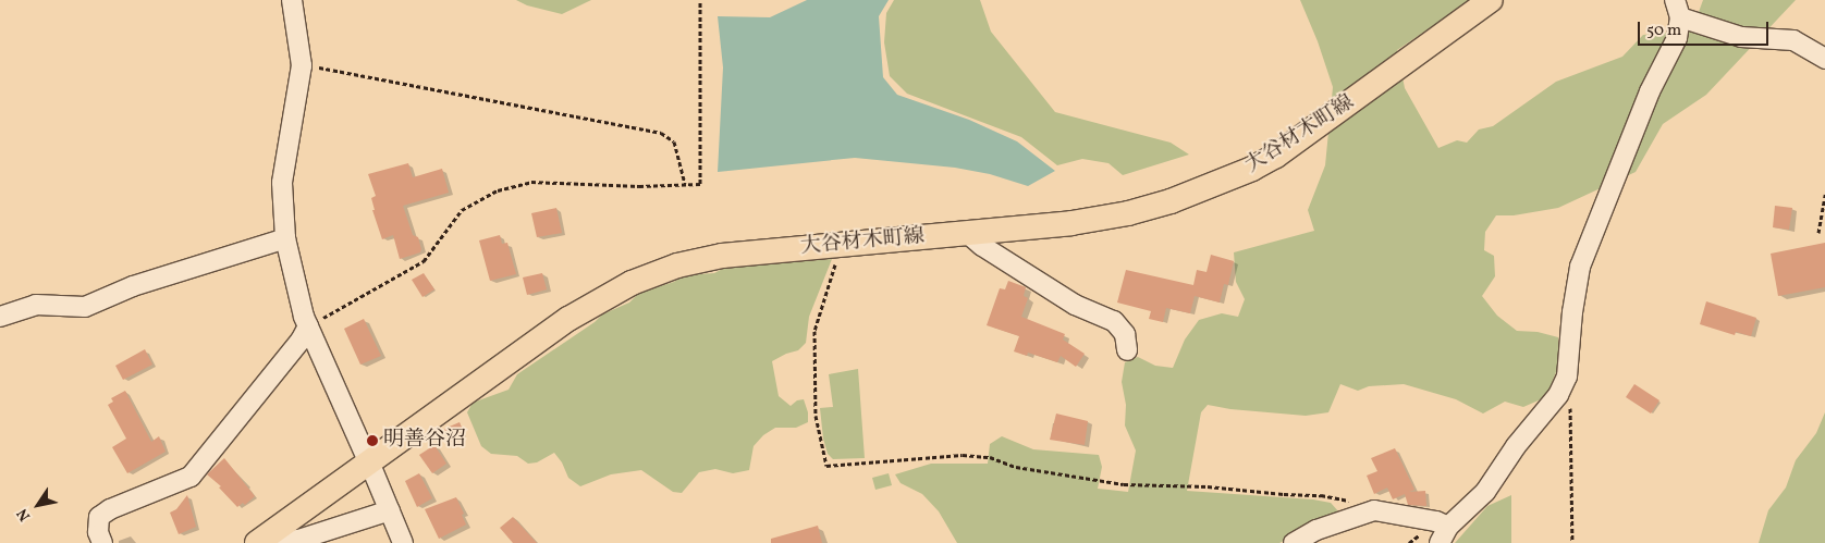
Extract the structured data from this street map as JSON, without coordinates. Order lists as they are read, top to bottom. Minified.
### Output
{"streets":{"main road":["大谷材木町線"]},"places":["明善谷沼"],"scale_bar":"50 m","north":"bottom left"}
